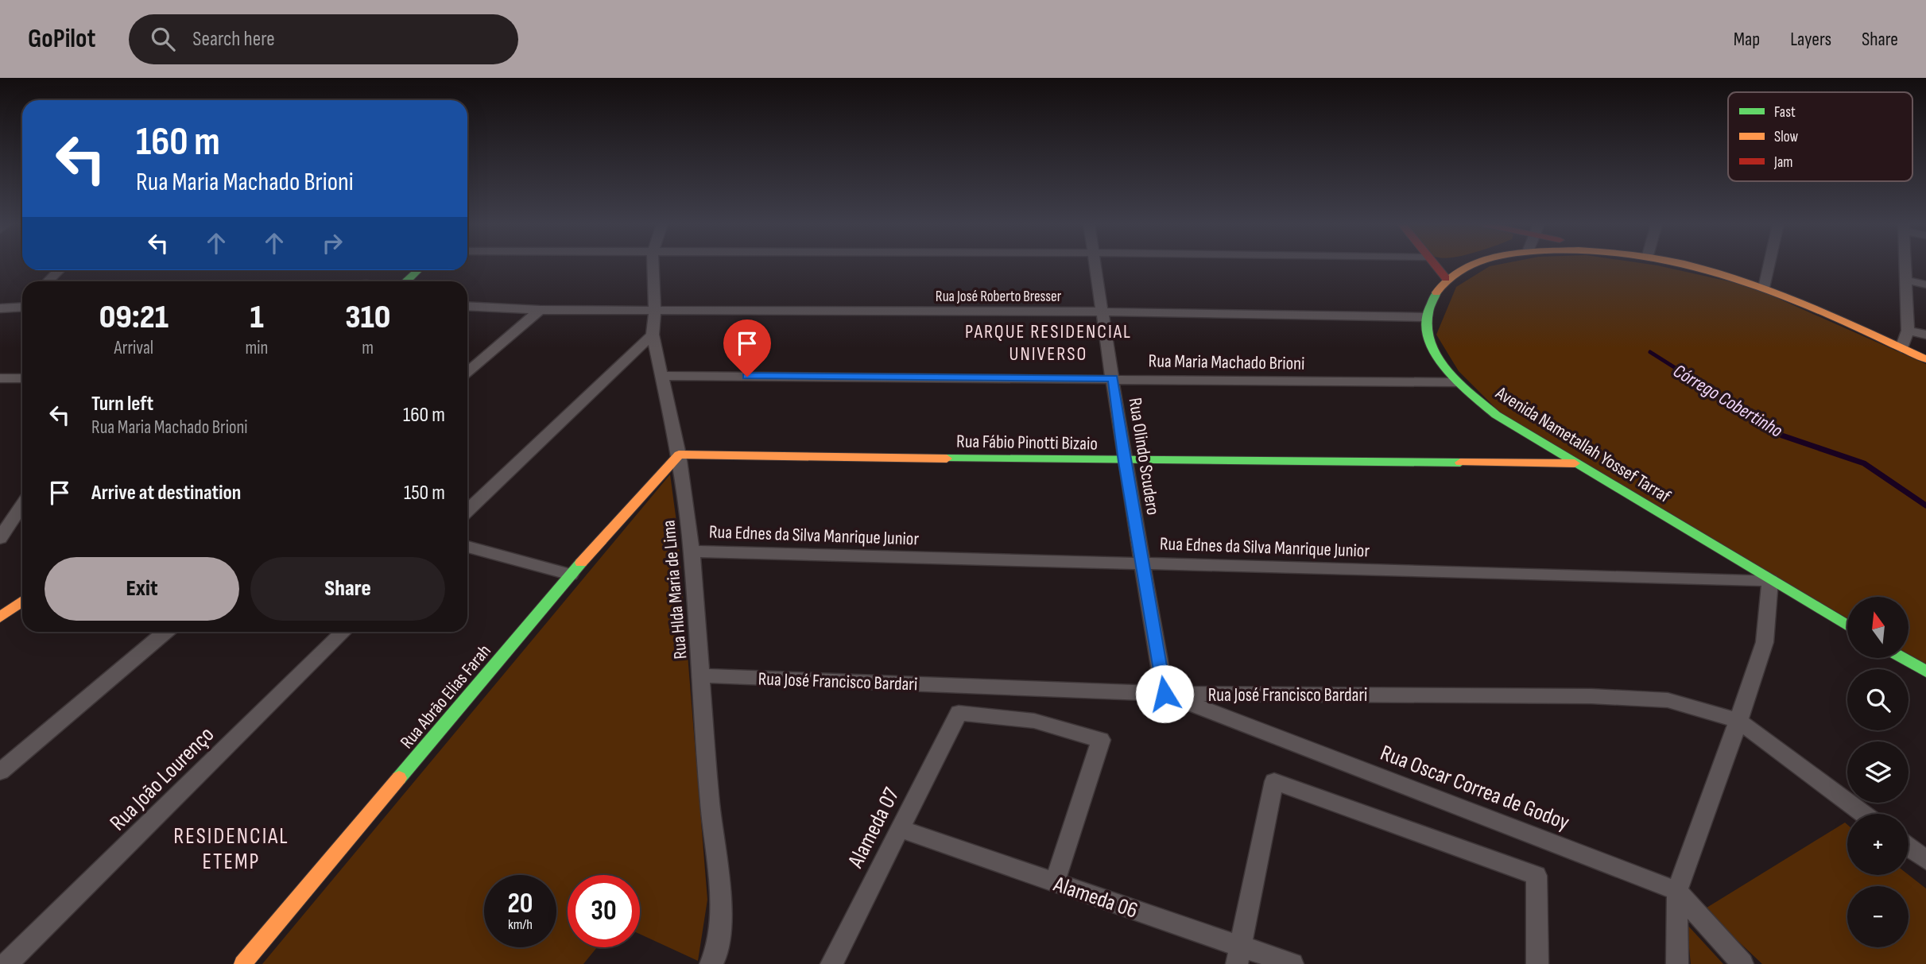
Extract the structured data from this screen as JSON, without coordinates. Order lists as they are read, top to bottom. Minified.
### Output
{"streets":{"street":["Rua José Roberto Bresser","Rua Maria Machado Brioni","Rua Fábio Pinotti Bizaio","Avenida Nametallah Yossef Tarraf","Rua Olindo Scudero","Rua Ednes da Silva Manrique Junior","Rua Hlda Maria de Lima","Rua José Francisco Bardari","Rua Abrão Elias Farah","Rua João Lourenço","Rua Oscar Correa de Godoy","Alameda 07","Alameda 06"]},"crossings":[["Rua José Roberto Bresser","Avenida Nametallah Yossef Tarraf"],["Rua José Roberto Bresser","Rua Olindo Scudero"],["Rua José Roberto Bresser","Rua Hlda Maria de Lima"],["Rua Maria Machado Brioni","Avenida Nametallah Yossef Tarraf"],["Rua Maria Machado Brioni","Rua Olindo Scudero"],["Rua Maria Machado Brioni","Rua Hlda Maria de Lima"],["Rua Fábio Pinotti Bizaio","Avenida Nametallah Yossef Tarraf"],["Rua Fábio Pinotti Bizaio","Rua Olindo Scudero"],["Rua Fábio Pinotti Bizaio","Rua Hlda Maria de Lima"],["Rua Fábio Pinotti Bizaio","Rua Abrão Elias Farah"],["Avenida Nametallah Yossef Tarraf","Rua Ednes da Silva Manrique Junior"],["Rua Olindo Scudero","Rua Ednes da Silva Manrique Junior"],["Rua Olindo Scudero","Rua José Francisco Bardari"],["Rua Olindo Scudero","Rua Oscar Correa de Godoy"],["Rua Ednes da Silva Manrique Junior","Rua Hlda Maria de Lima"],["Rua Hlda Maria de Lima","Rua José Francisco Bardari"],["Rua Hlda Maria de Lima","Rua Abrão Elias Farah"],["Rua José Francisco Bardari","Rua Oscar Correa de Godoy"],["Alameda 07","Alameda 06"]],"districts":["PARQUE RESIDENCIAL UNIVERSO","RESIDENCIAL ETEMP"],"water":["Córrego Cobertinho"],"legend":["Fast","Slow","Jam"],"north":"top","page":{"header":"GoPilot","search":"Search here","nav":["Map","Layers","Share"],"turn":["160 m","Rua Maria Machado Brioni"],"eta":["09:21","Arrival","1","min","310","m"],"list":[{"name":"Turn left","note":"Rua Maria Machado Brioni","value":"160 m"},{"name":"Arrive at destination","value":"150 m"}],"buttons":["Exit","Share"],"map_buttons":["+","−"],"speed":"20 km/h","limit":"30"}}
